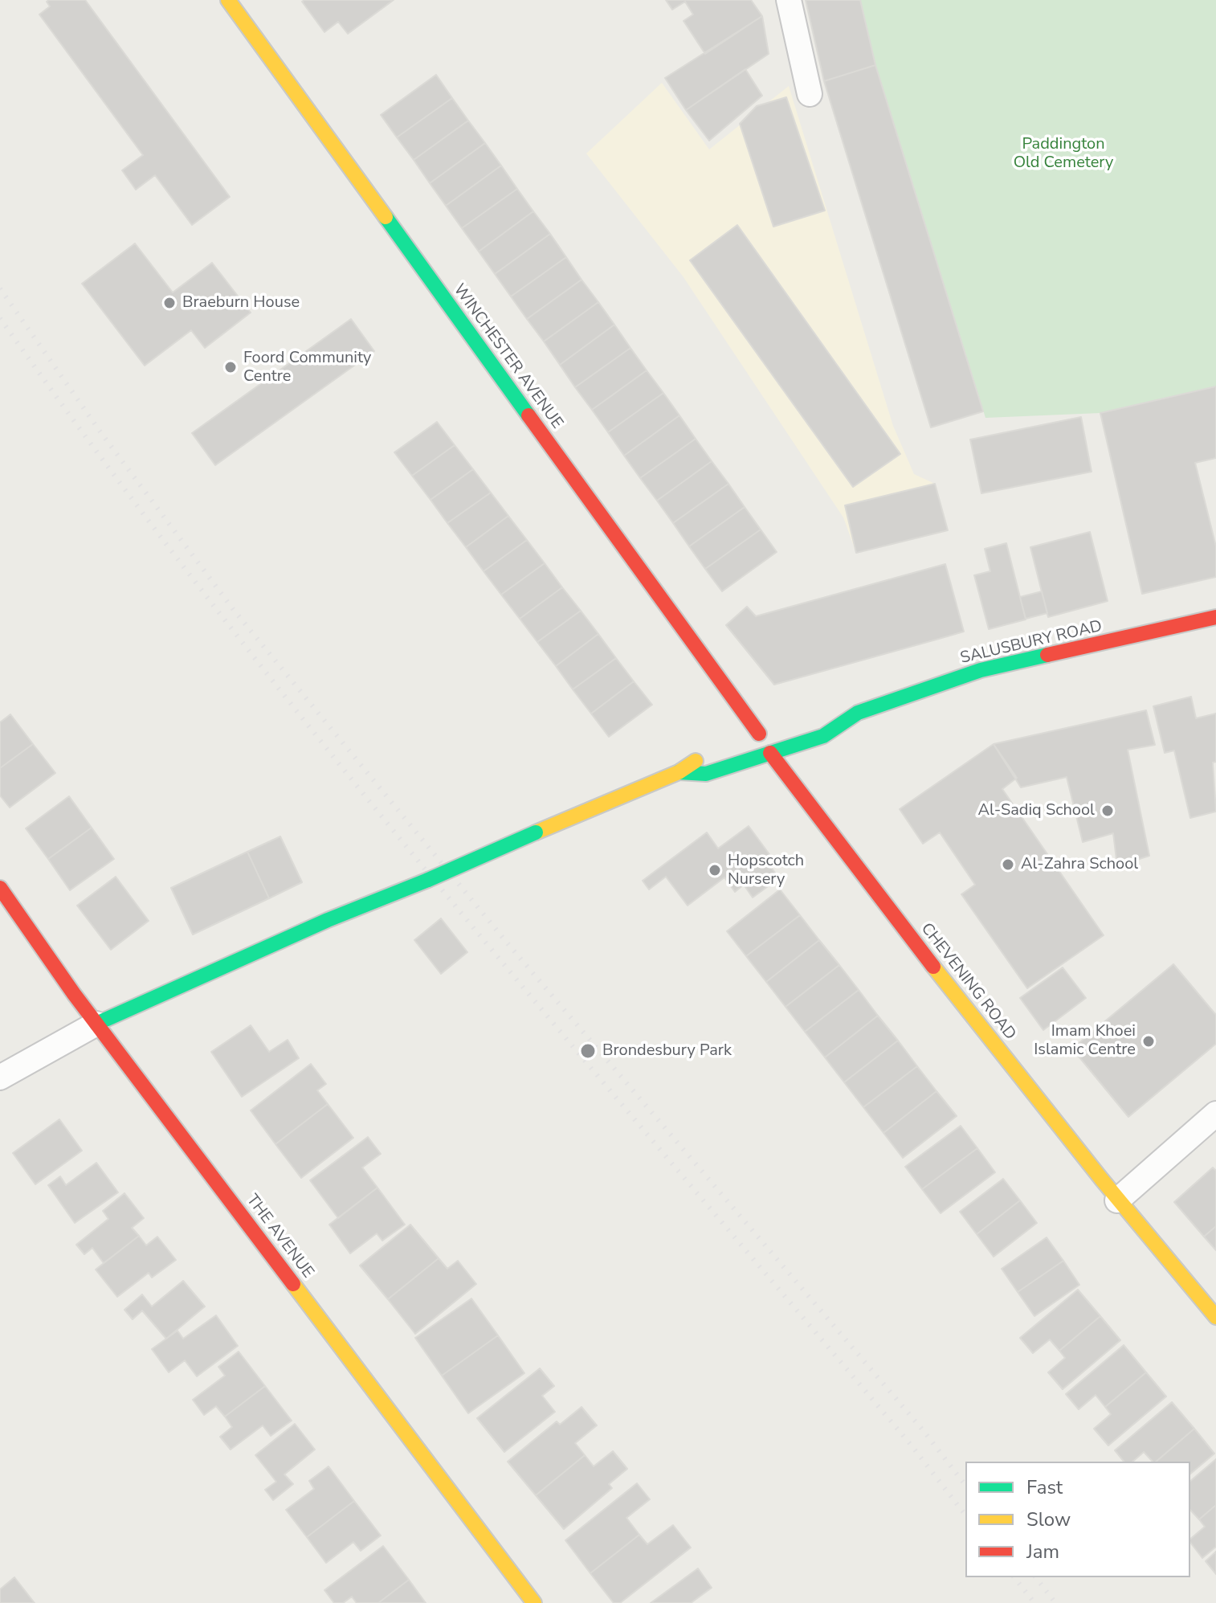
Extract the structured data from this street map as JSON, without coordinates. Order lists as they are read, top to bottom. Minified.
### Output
{"streets":{"street":["WINCHESTER AVENUE","SALUSBURY ROAD","CHEVENING ROAD","THE AVENUE"]},"crossings":[["SALUSBURY ROAD","CHEVENING ROAD"]],"parks":["Paddington Old Cemetery"],"places":["Braeburn House","Foord Community Centre","Al-Sadiq School","Al-Zahra School","Hopscotch Nursery","Imam Khoei Islamic Centre","Brondesbury Park"],"legend":["Fast","Slow","Jam"]}
